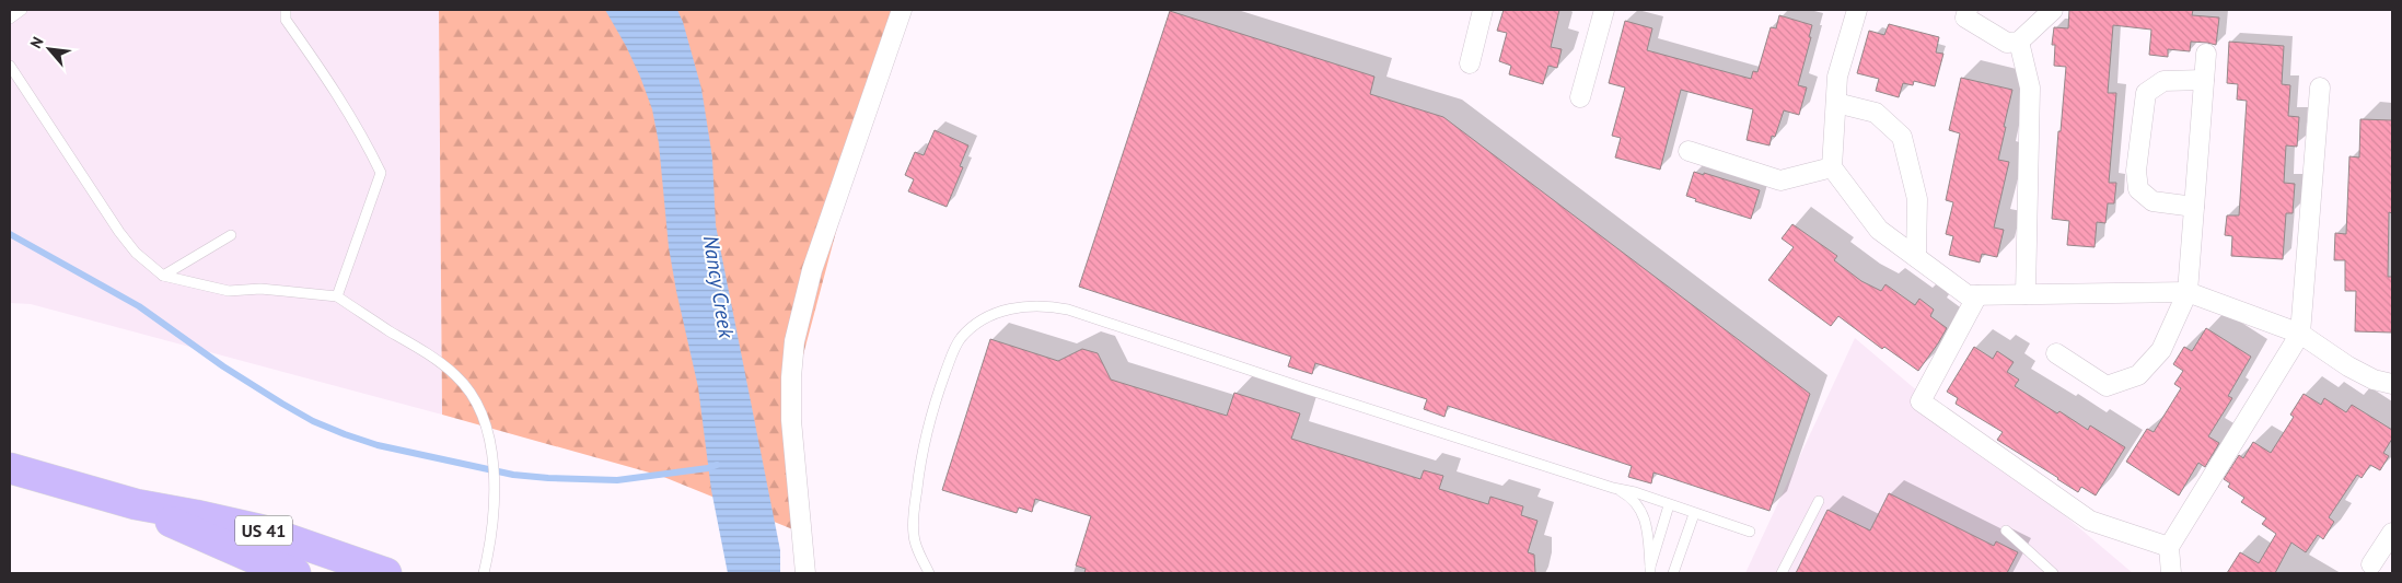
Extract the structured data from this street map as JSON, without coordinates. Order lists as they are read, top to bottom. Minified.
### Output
{"streets":{"main road":["US 41"]},"water":["Nancy Creek"],"north":"top left"}
